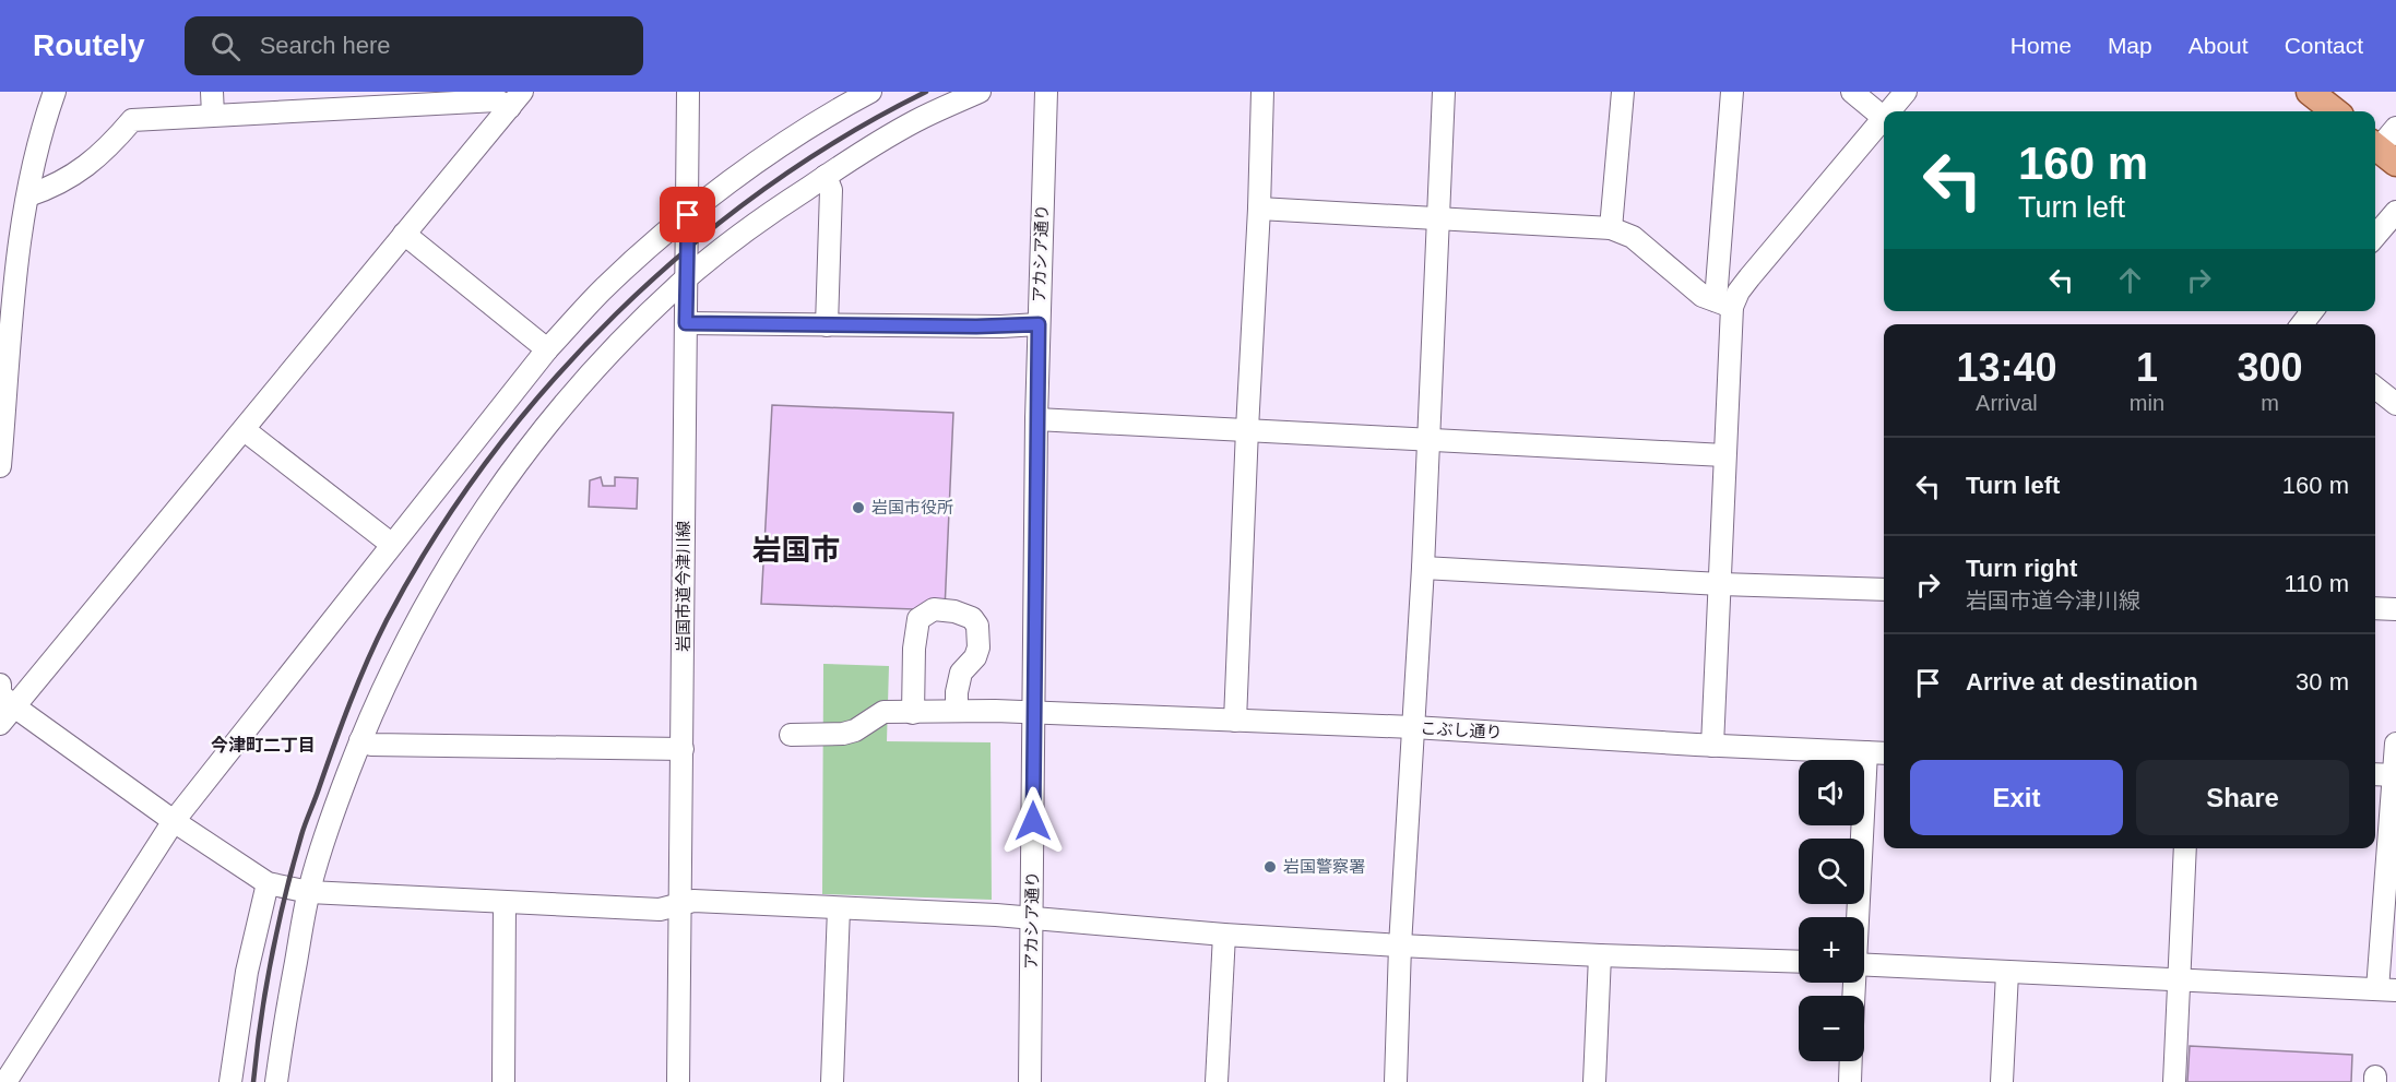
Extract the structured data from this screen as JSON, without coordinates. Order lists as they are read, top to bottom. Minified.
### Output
{"streets":{"street":["アカシア通り","岩国市道今津川線","こぶし通り"]},"crossings":[["アカシア通り","こぶし通り"]],"districts":["岩国市","今津町二丁目"],"places":["岩国市役所","岩国警察署"],"page":{"header":"Routely","search":"Search here","nav":["Home","Map","About","Contact"],"turn":["160 m","Turn left"],"eta":["13:40","Arrival","1","min","300","m"],"list":[{"name":"Turn left","value":"160 m"},{"name":"Turn right","note":"岩国市道今津川線","value":"110 m"},{"name":"Arrive at destination","value":"30 m"}],"buttons":["Exit","Share"],"map_buttons":["+","−"]}}
